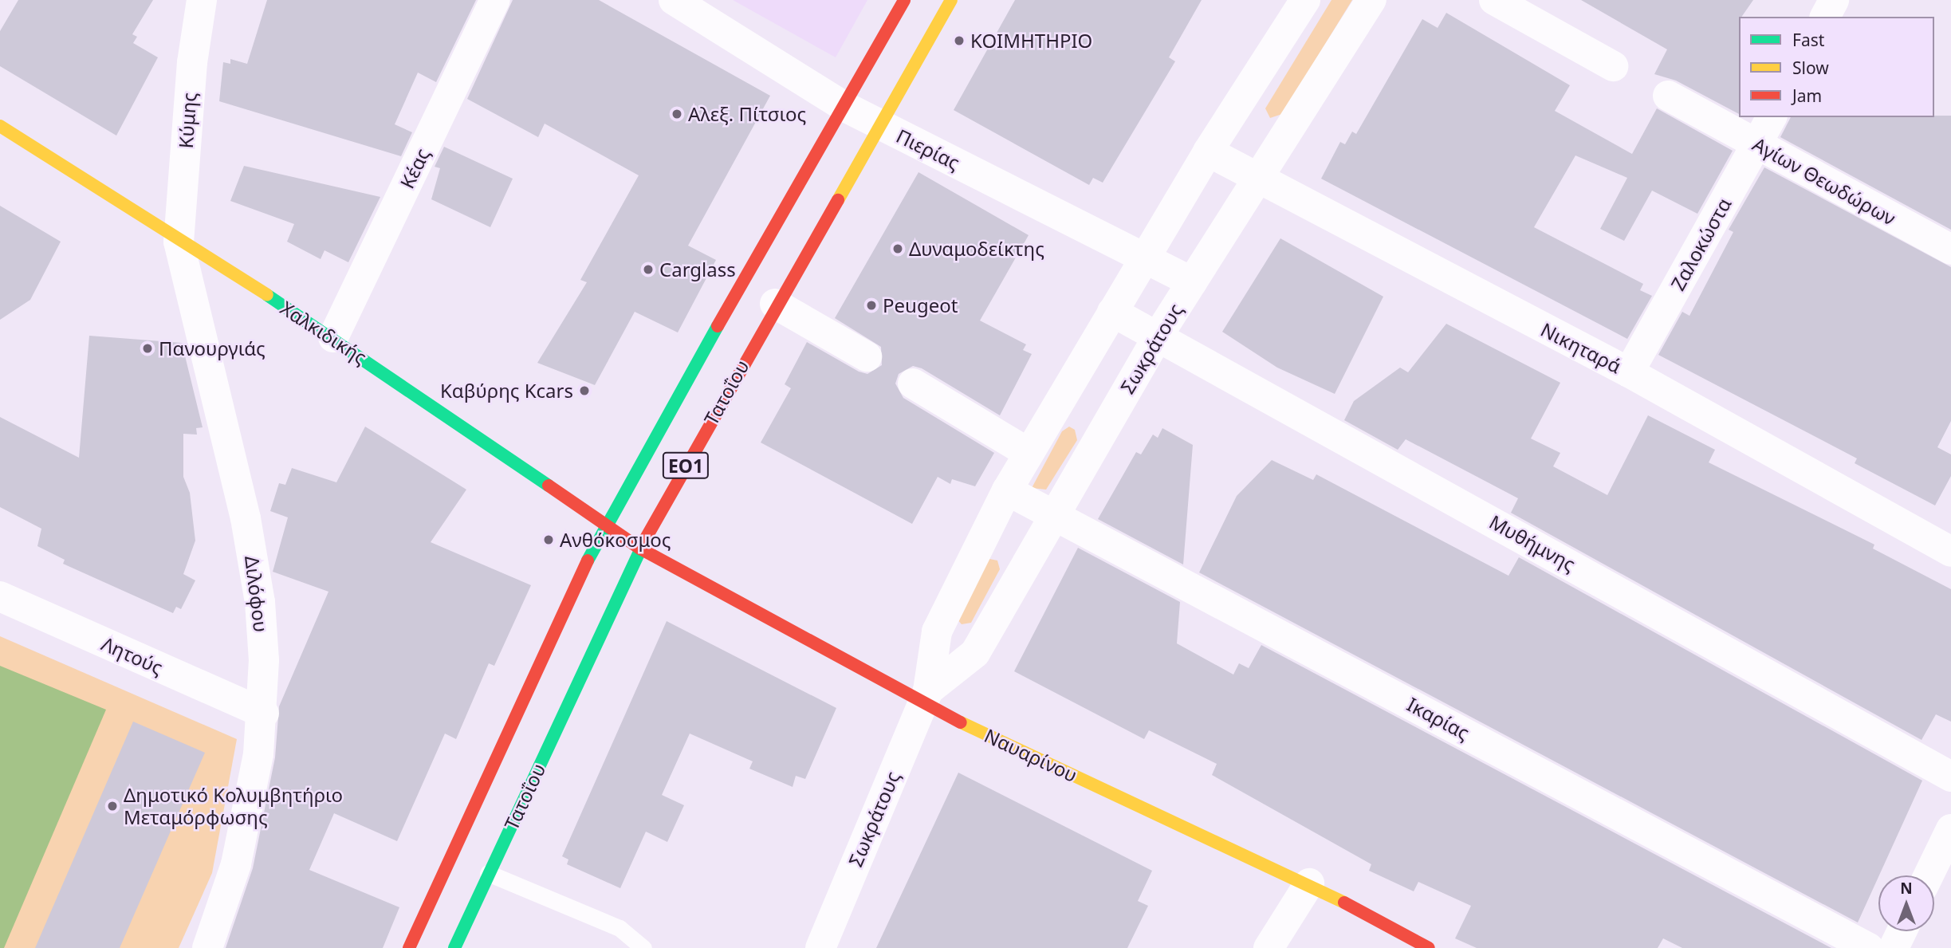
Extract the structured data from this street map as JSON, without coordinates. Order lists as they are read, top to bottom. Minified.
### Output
{"streets":{"main road":["Χαλκιδικής","Τατοΐου","ΕΟ1","Ναυαρίνου"],"street":["Κύμης","Πιερίας","Κέας","Αγίων Θεωδώρων","Ζαλοκώστα","Νικηταρά","Σωκράτους","Μυθήμνης","Διλόφου","Λητούς","Ικαρίας"]},"crossings":[["Κύμης","Χαλκιδικής"],["Κύμης","Διλόφου"],["Πιερίας","Σωκράτους"],["Πιερίας","Τατοΐου"],["Κέας","Χαλκιδικής"],["Αγίων Θεωδώρων","Ζαλοκώστα"],["Ζαλοκώστα","Νικηταρά"],["Χαλκιδικής","Τατοΐου"],["Χαλκιδικής","Διλόφου"],["Χαλκιδικής","Ναυαρίνου"],["Νικηταρά","Σωκράτους"],["Σωκράτους","Μυθήμνης"],["Σωκράτους","Ικαρίας"],["Σωκράτους","Ναυαρίνου"],["Τατοΐου","Ναυαρίνου"],["Διλόφου","Λητούς"]],"places":["ΚΟΙΜΗΤΗΡΙΟ","Αλεξ. Πίτσιος","Δυναμοδείκτης","Carglass","Peugeot","Πανουργιάς","Καβύρης Kcars","Ανθόκοσμος","Δημοτικό Κολυμβητήριο Μεταμόρφωσης"],"legend":["Fast","Slow","Jam"],"north":"top"}
